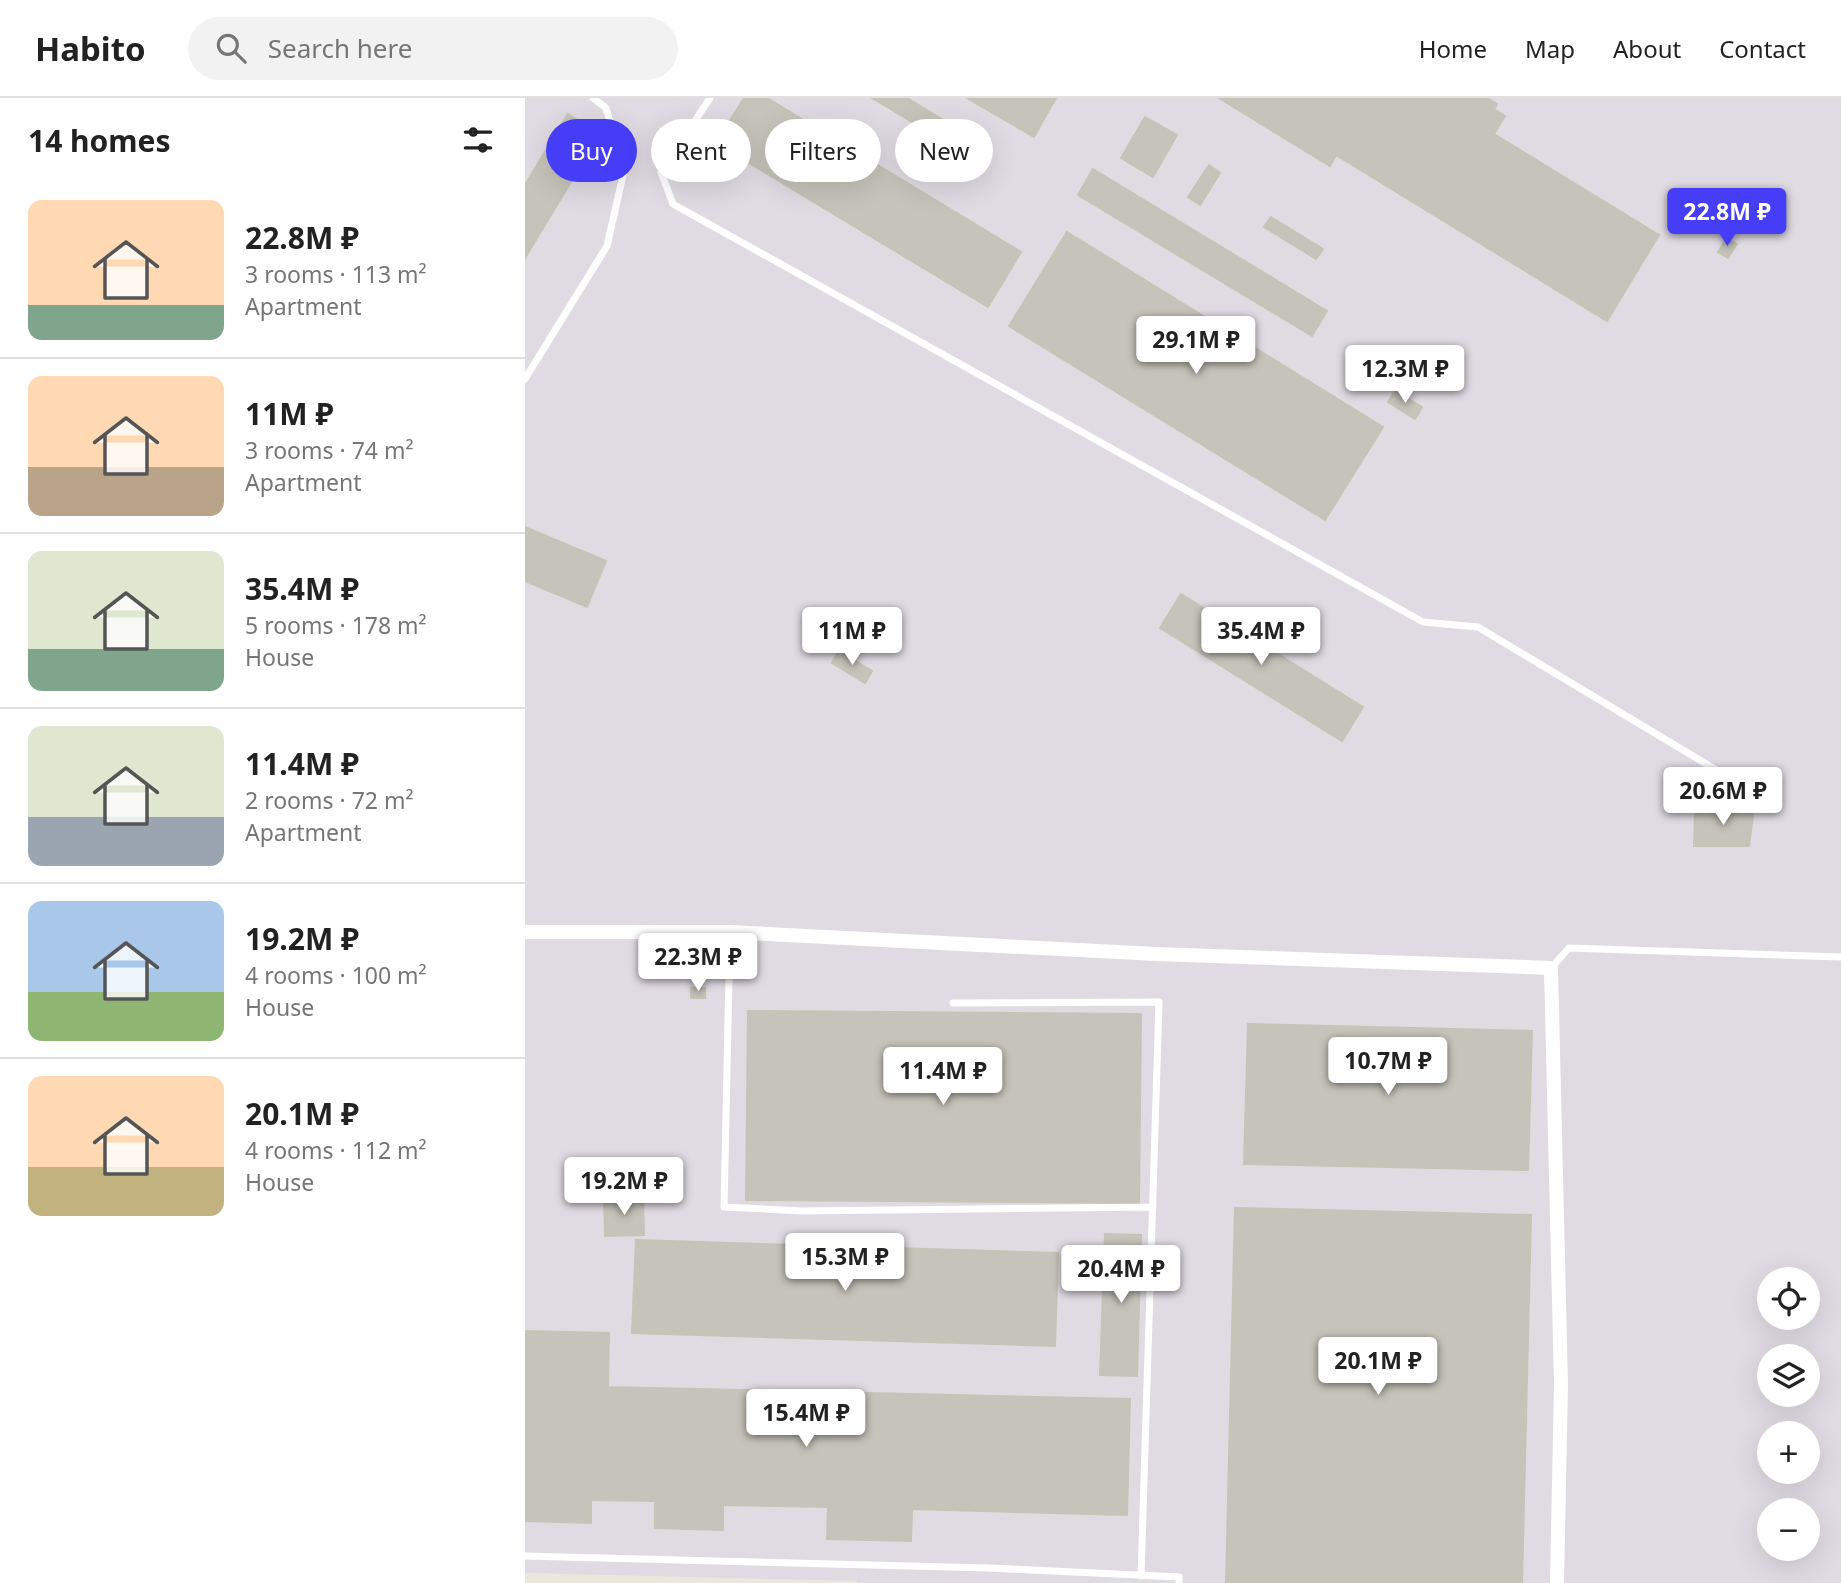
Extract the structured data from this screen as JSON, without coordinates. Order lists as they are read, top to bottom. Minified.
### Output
{"page":{"header":"Habito","search":"Search here","nav":["Home","Map","About","Contact"],"heading":"14 homes","chip":["Buy","Rent","Filters","New"],"list":[{"name":"22.8M ₽","note":"3 rooms · 113 m² · Apartment"},{"name":"11M ₽","note":"3 rooms · 74 m² · Apartment"},{"name":"35.4M ₽","note":"5 rooms · 178 m² · House"},{"name":"11.4M ₽","note":"2 rooms · 72 m² · Apartment"},{"name":"19.2M ₽","note":"4 rooms · 100 m² · House"},{"name":"20.1M ₽","note":"4 rooms · 112 m² · House"}],"price":["22.8M ₽","29.1M ₽","12.3M ₽","11M ₽","35.4M ₽","20.6M ₽","22.3M ₽","10.7M ₽","11.4M ₽","19.2M ₽","15.3M ₽","20.4M ₽","20.1M ₽","15.4M ₽"],"map_buttons":["+","−"]}}
